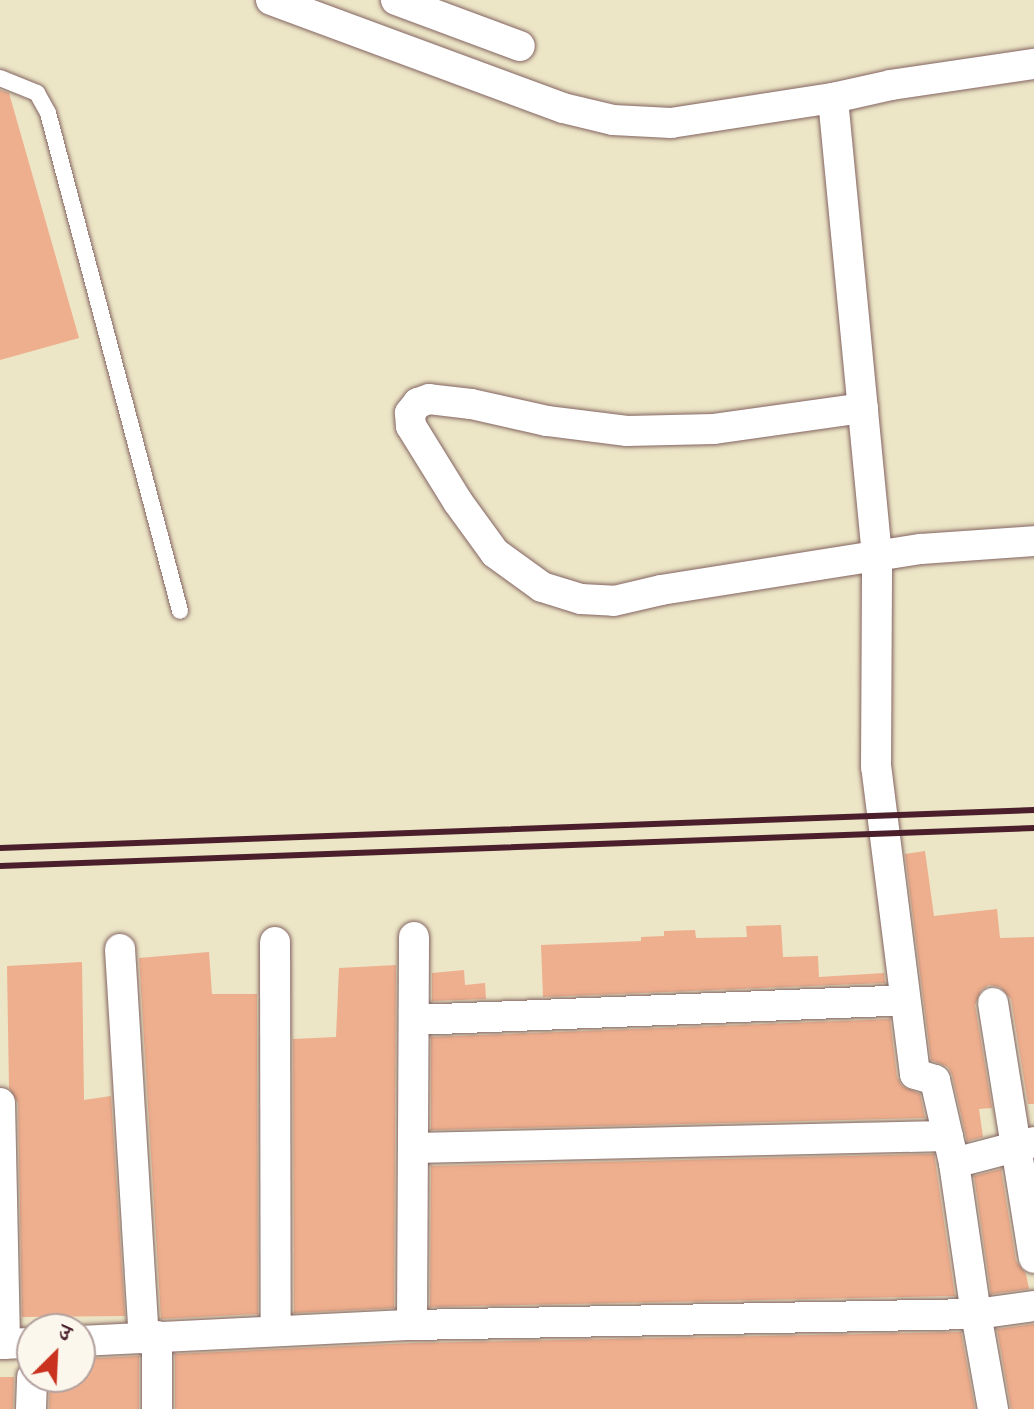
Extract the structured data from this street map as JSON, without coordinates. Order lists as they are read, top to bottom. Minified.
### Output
{"north":"top right"}
